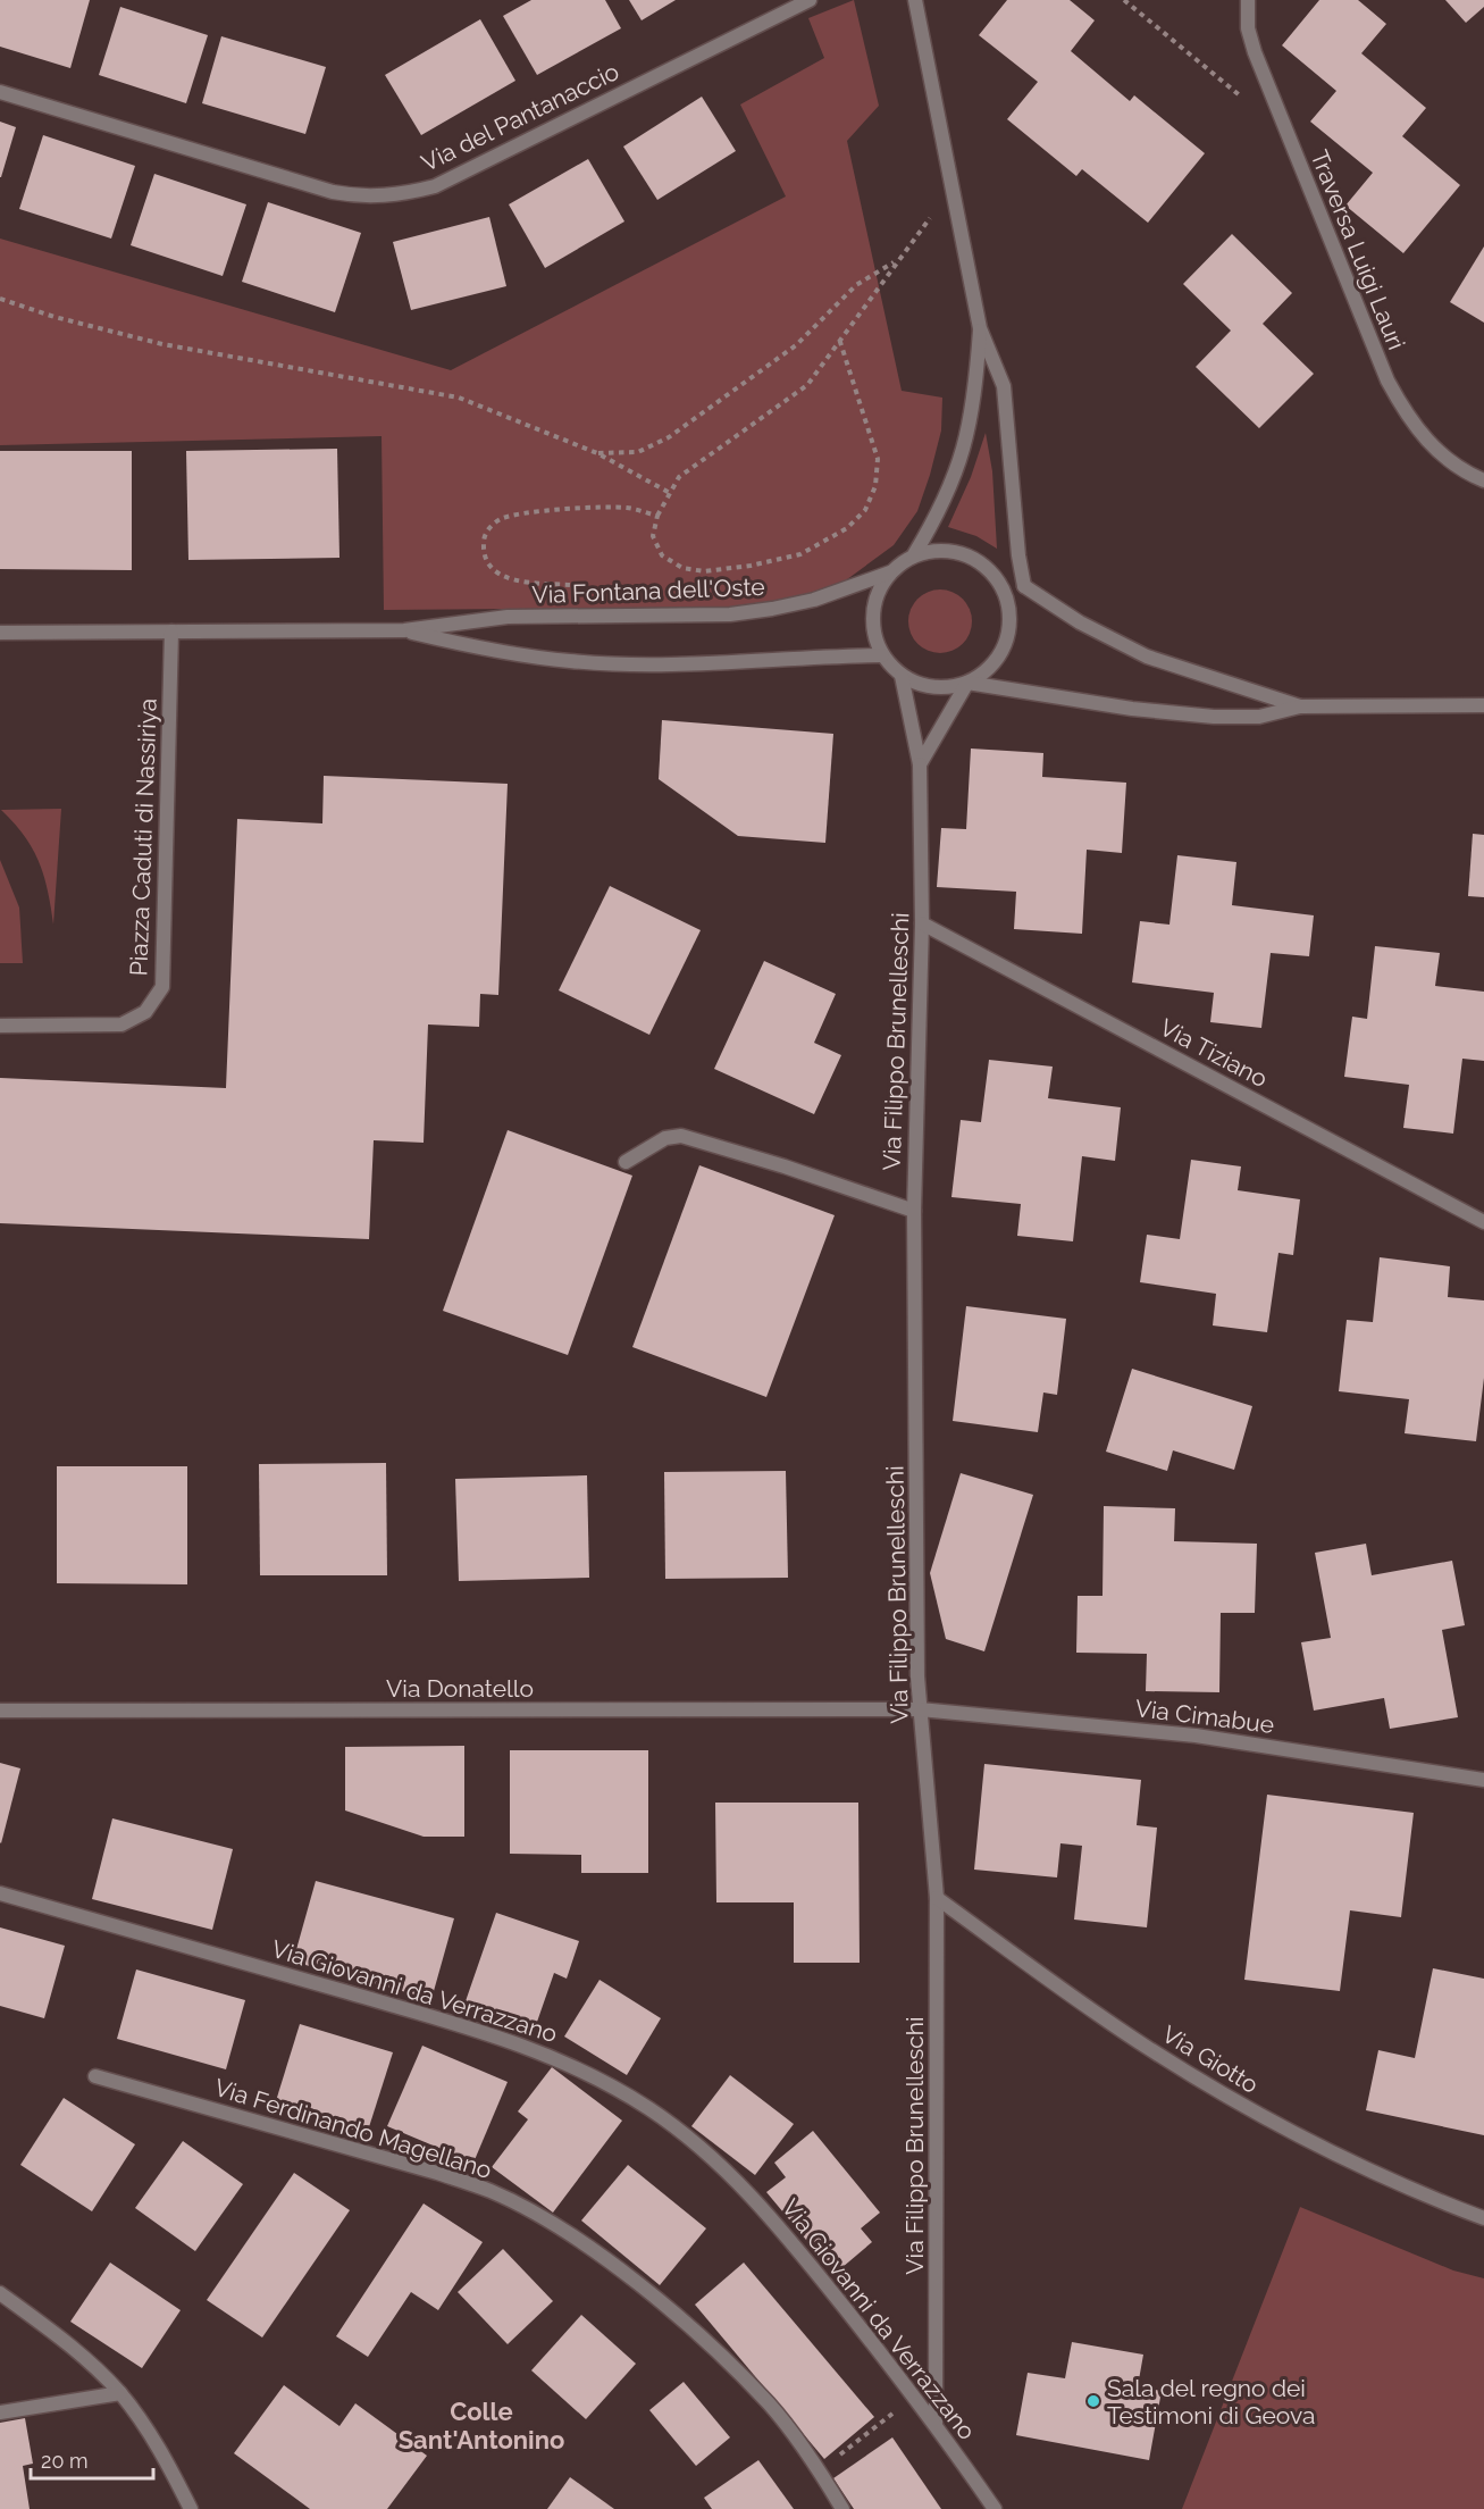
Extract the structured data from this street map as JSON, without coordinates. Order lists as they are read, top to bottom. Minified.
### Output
{"streets":{"street":["Via del Pantanaccio","Traversa Luigi Lauri","Via Fontana dell'Oste","Piazza Caduti di Nassiriya","Via Filippo Brunelleschi","Via Tiziano","Via Donatello","Via Cimabue","Via Giovanni da Verrazzano","Via Giotto","Via Ferdinando Magellano"]},"crossings":[["Via Fontana dell'Oste","Piazza Caduti di Nassiriya"],["Via Fontana dell'Oste","Via Filippo Brunelleschi"],["Via Filippo Brunelleschi","Via Tiziano"],["Via Filippo Brunelleschi","Via Donatello"],["Via Filippo Brunelleschi","Via Cimabue"],["Via Filippo Brunelleschi","Via Giovanni da Verrazzano"],["Via Filippo Brunelleschi","Via Giotto"],["Via Donatello","Via Cimabue"]],"districts":["Colle Sant'Antonino"],"places":["Sala del regno dei Testimoni di Geova"],"scale_bar":"20 m"}
